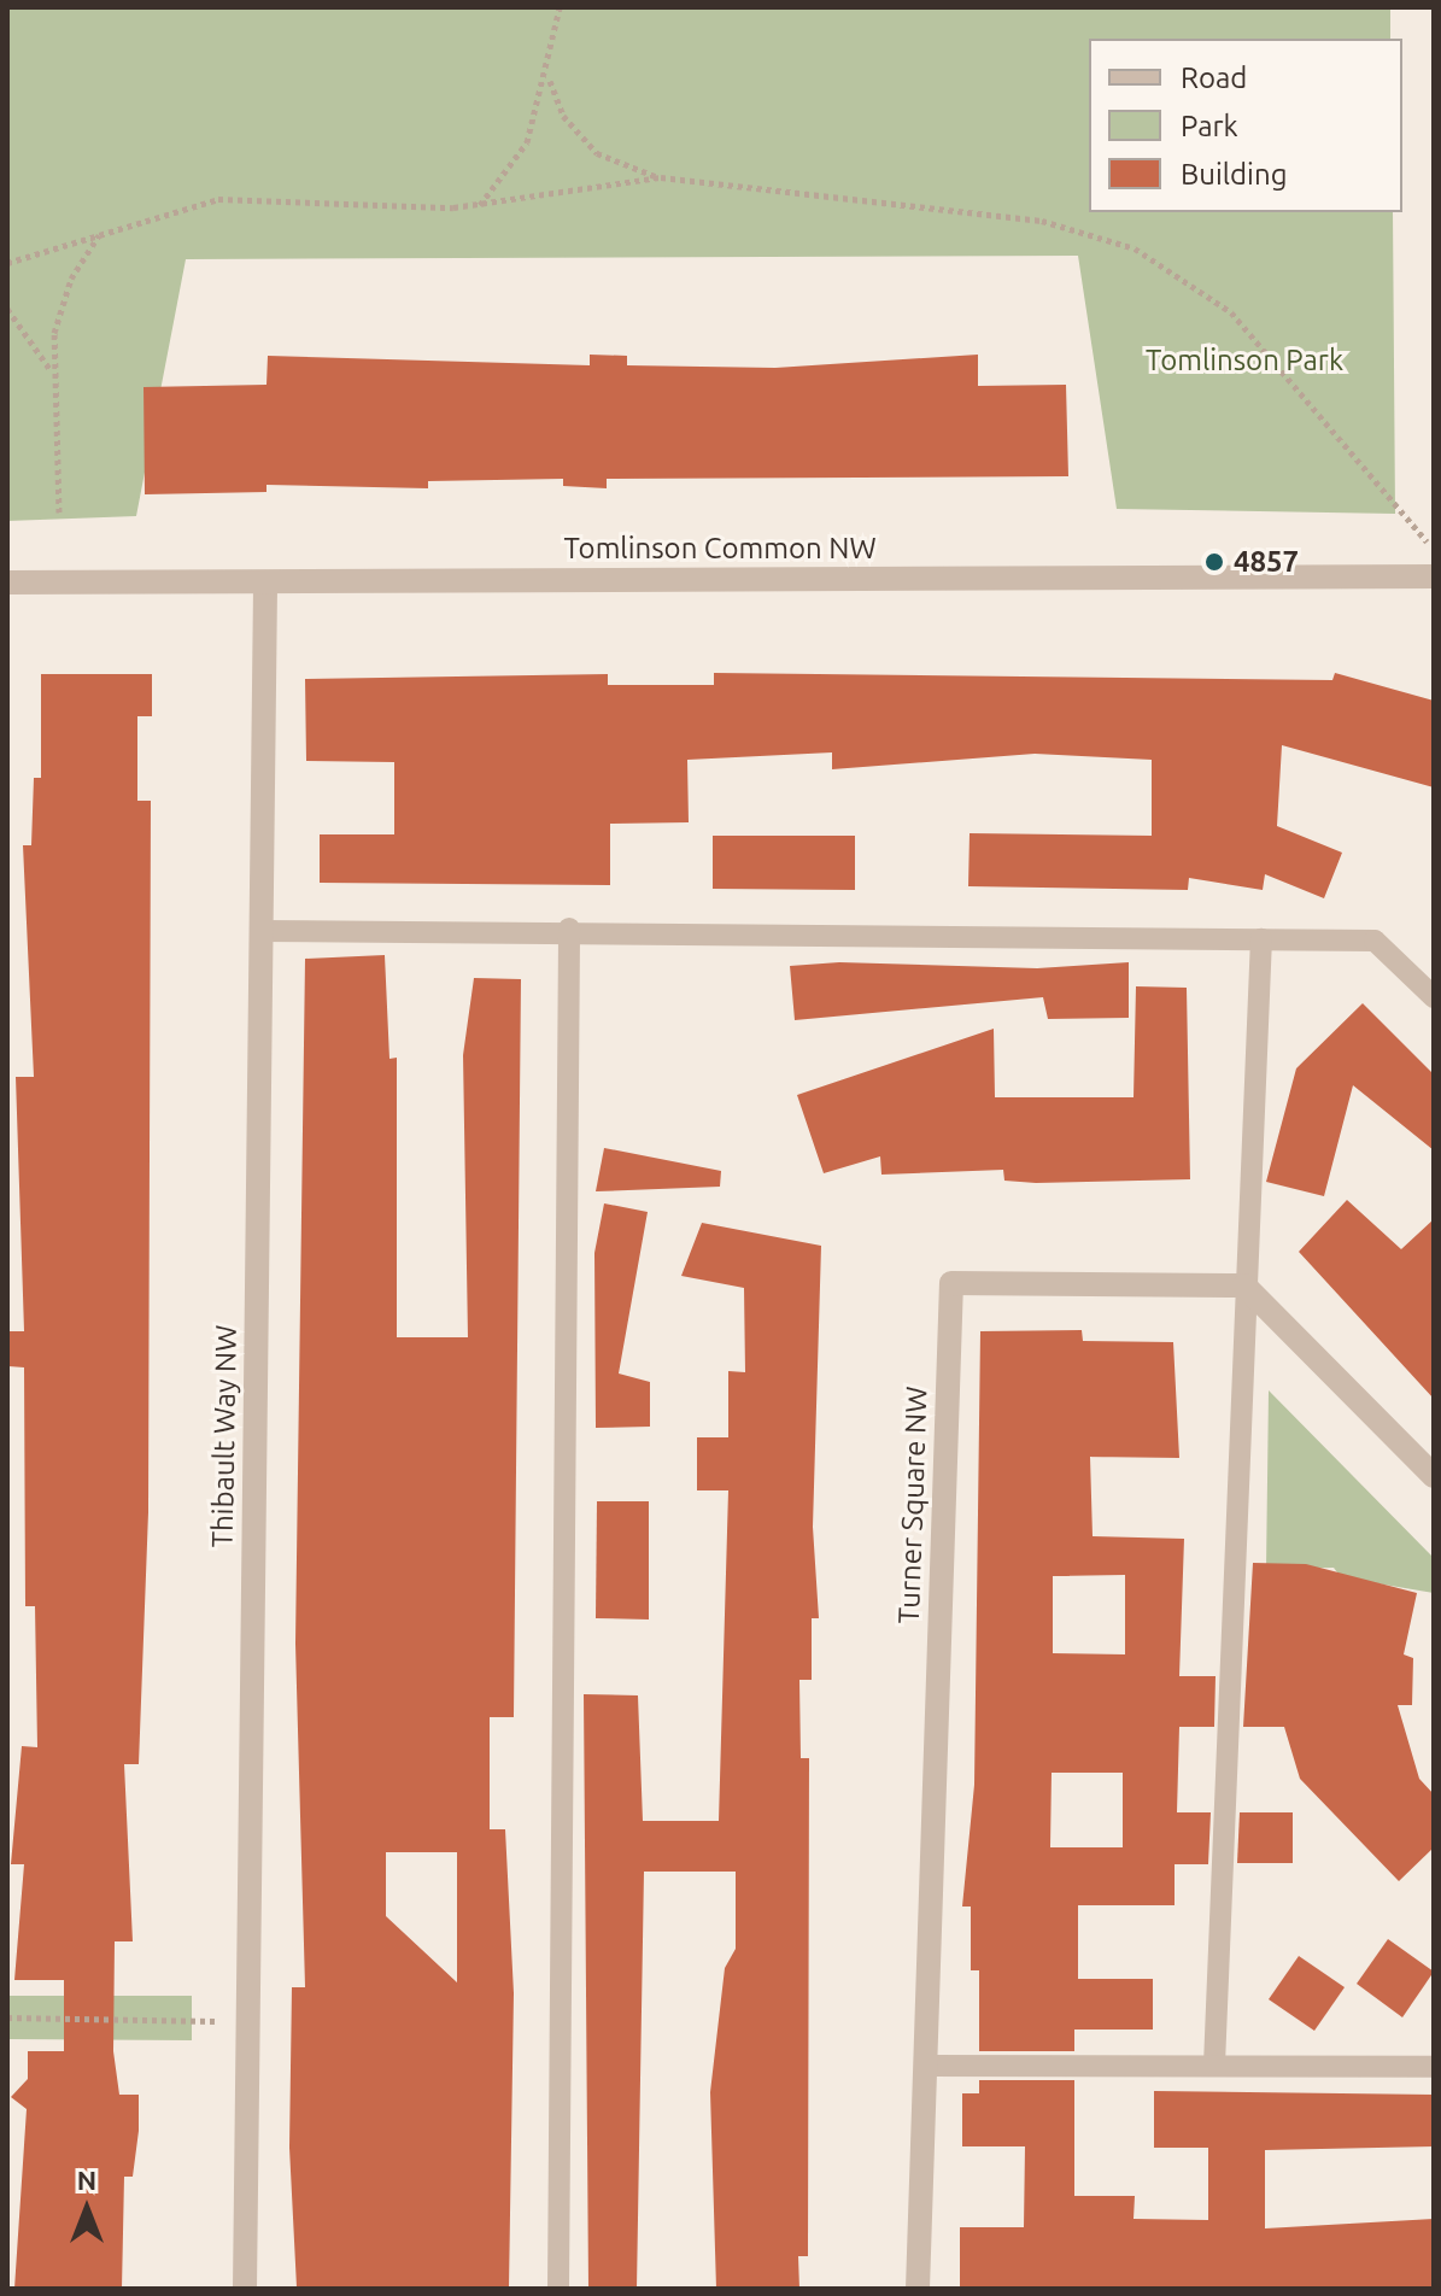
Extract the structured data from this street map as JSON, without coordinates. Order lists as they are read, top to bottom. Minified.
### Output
{"streets":{"street":["Tomlinson Common NW","Thibault Way NW","Turner Square NW"]},"crossings":[["Tomlinson Common NW","Thibault Way NW"]],"parks":["Tomlinson Park"],"places":["4857"],"legend":["Road","Park","Building"],"north":"top"}
